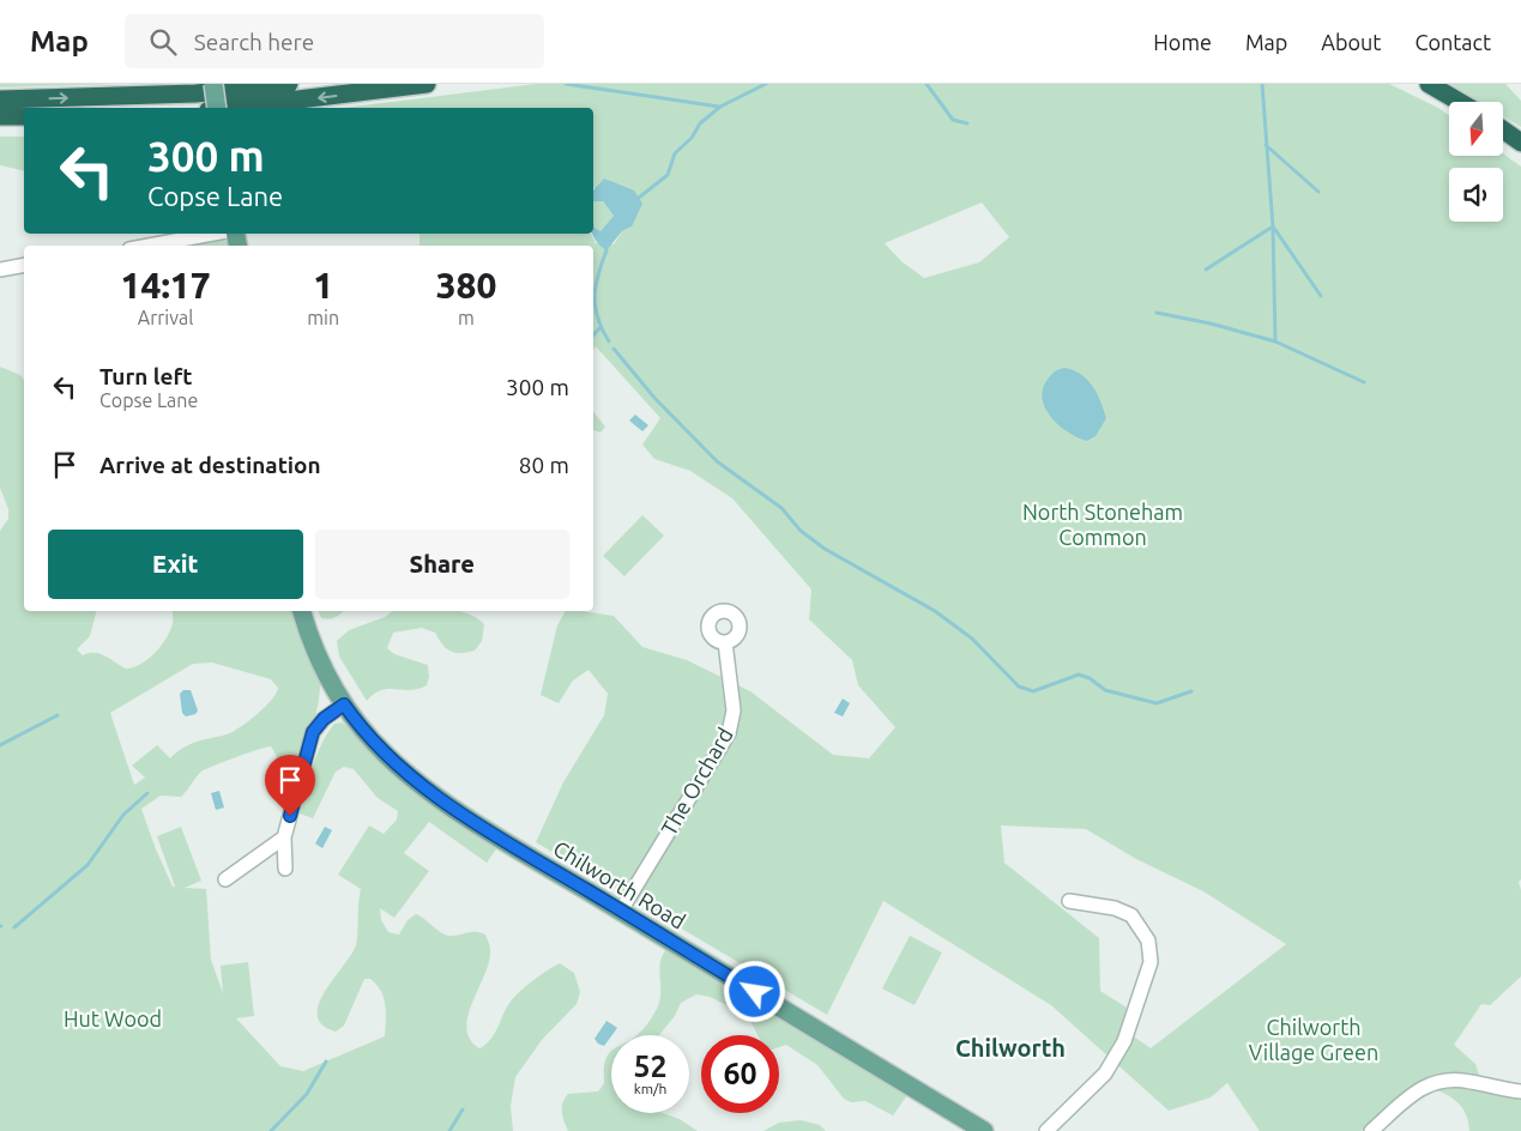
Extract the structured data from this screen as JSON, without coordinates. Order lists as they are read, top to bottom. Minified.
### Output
{"streets":{"main road":["Chilworth Road"],"street":["The Orchard"]},"crossings":[["The Orchard","Chilworth Road"]],"districts":["Chilworth"],"parks":["North Stoneham Common","Hut Wood","Chilworth Village Green"],"north":"bottom","page":{"header":"Map","search":"Search here","nav":["Home","Map","About","Contact"],"turn":["300 m","Copse Lane"],"eta":["14:17","Arrival","1","min","380","m"],"list":[{"name":"Turn left","note":"Copse Lane","value":"300 m"},{"name":"Arrive at destination","value":"80 m"}],"buttons":["Exit","Share"],"speed":"52 km/h","limit":"60"}}
